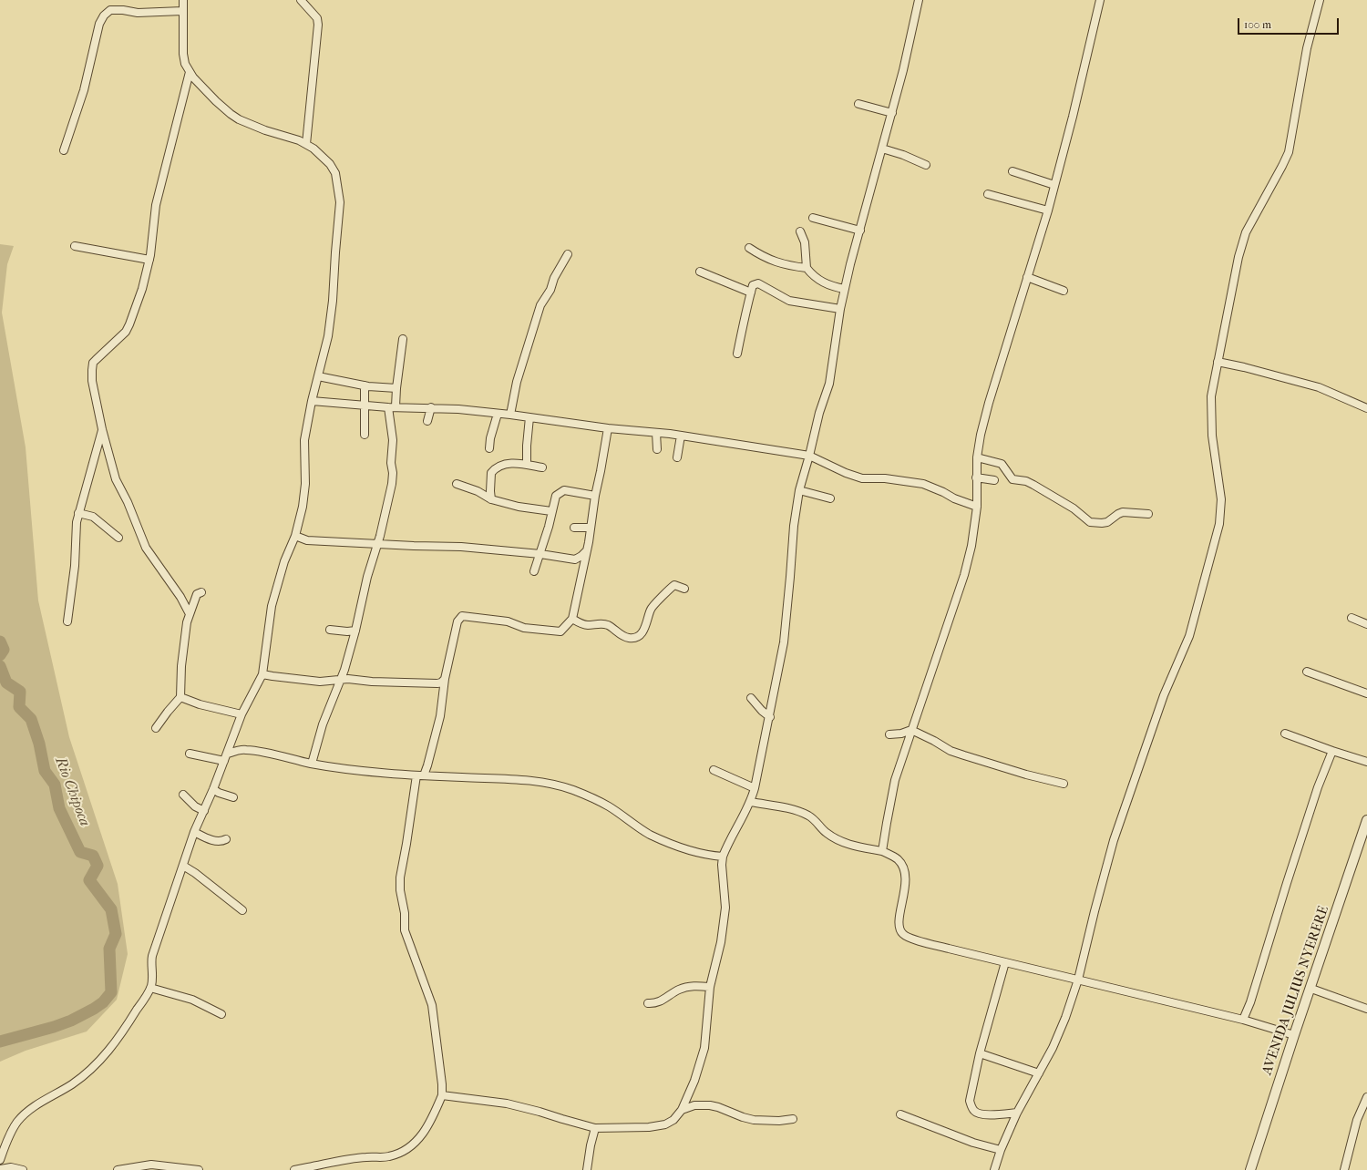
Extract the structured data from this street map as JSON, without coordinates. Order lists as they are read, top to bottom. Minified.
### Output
{"streets":{"street":["AVENIDA JULIUS NYERERE"]},"water":["Rio Chipoca"],"scale_bar":"100 m"}
